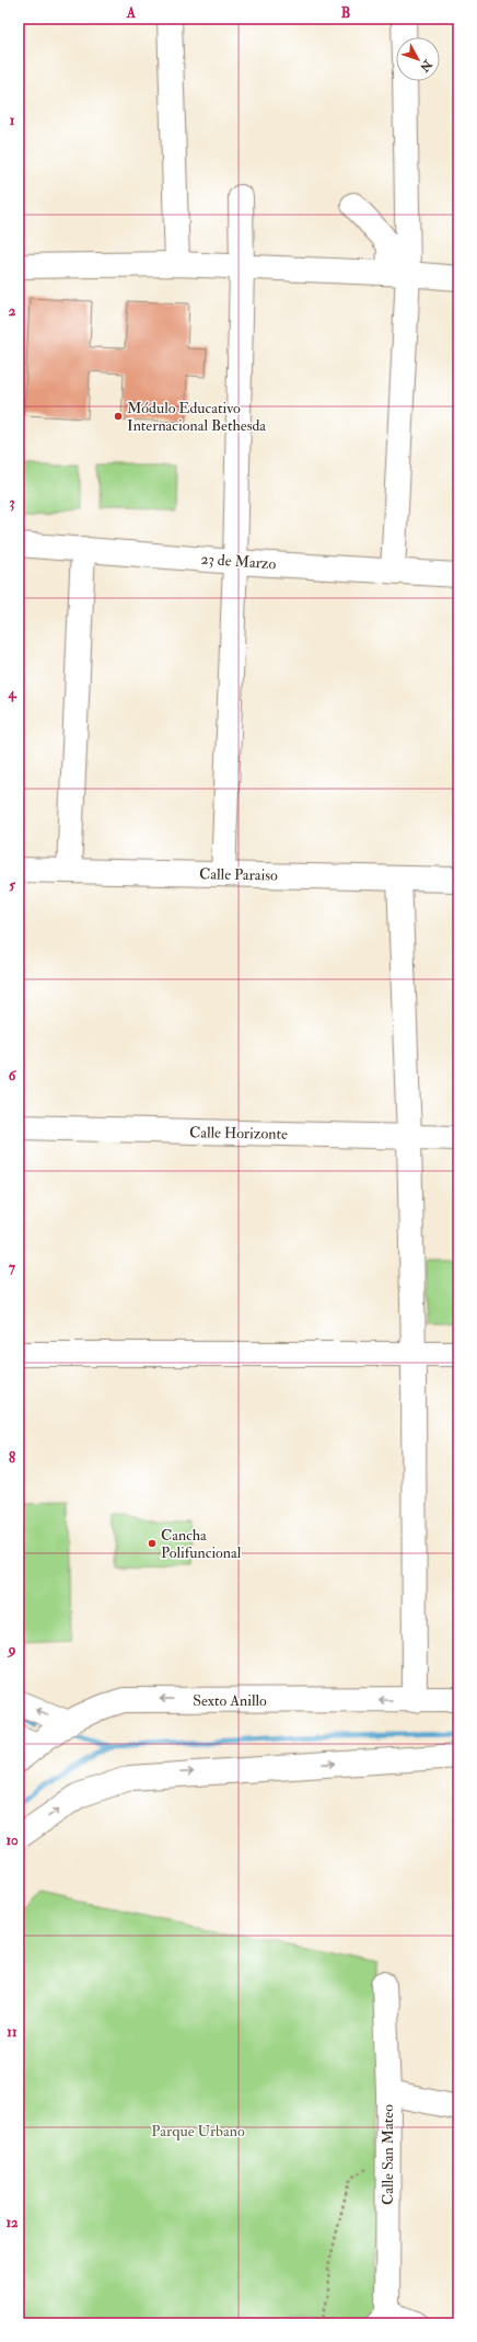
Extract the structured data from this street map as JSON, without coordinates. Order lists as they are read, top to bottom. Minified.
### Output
{"streets":{"street":["23 de Marzo","Calle Paraiso","Calle Horizonte","Sexto Anillo","Calle San Mateo"]},"parks":["Parque Urbano"],"places":["Módulo Educativo Internacional Bethesda","Cancha Polifuncional"],"north":"bottom right","grid":{"columns":["A","B"],"rows":["1","2","3","4","5","6","7","8","9","10","11","12"]}}
